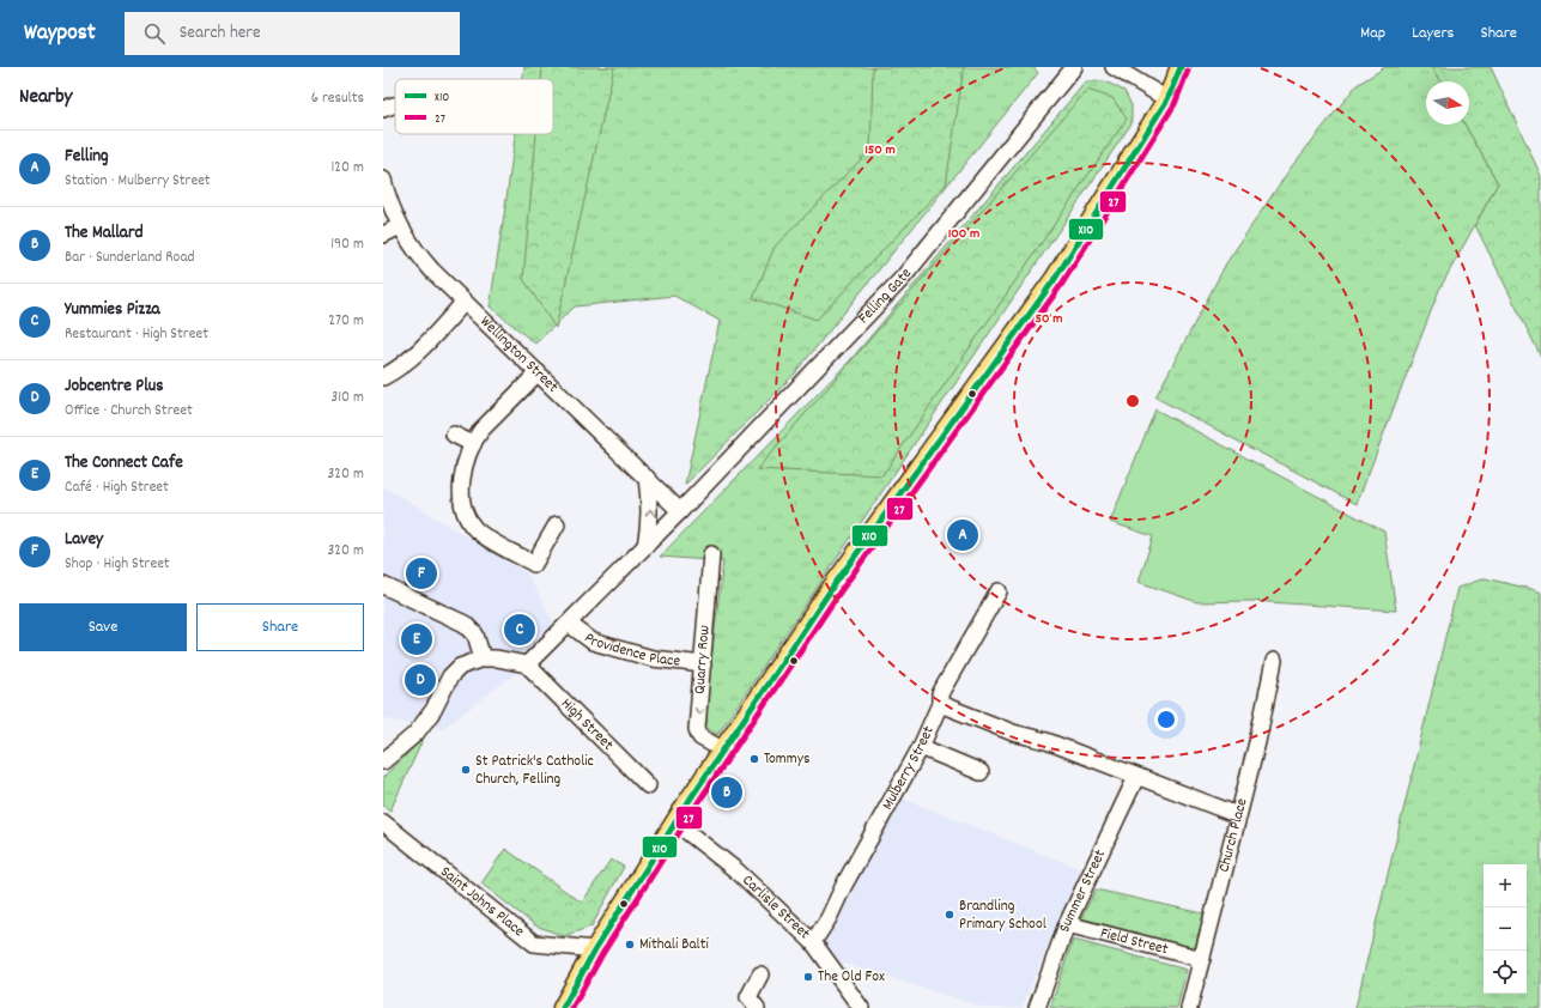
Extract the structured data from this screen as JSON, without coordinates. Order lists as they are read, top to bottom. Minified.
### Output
{"streets":{"street":["Felling Gate","Wellington Street","Providence Place","Quarry Row","High Street","Mulberry Street","Church Place","Summer Street","Saint Johns Place","Carlisle Street","Field Street"]},"crossings":[["Felling Gate","Wellington Street"],["Felling Gate","Providence Place"],["Felling Gate","High Street"],["Providence Place","Quarry Row"],["Mulberry Street","Carlisle Street"],["Church Place","Field Street"],["Summer Street","Field Street"]],"one_way":["Quarry Row"],"places":["Tommys","St Patrick's Catholic Church, Felling","Brandling Primary School","Mithali Balti","The Old Fox"],"lines":["transit line X10","transit line 27"],"legend":["X10","27"],"north":"right","page":{"header":"Waypost","search":"Search here","nav":["Map","Layers","Share"],"heading":["Nearby","6 results"],"list":[{"mark":"A","name":"Felling","note":"Station · Mulberry Street","value":"120 m"},{"mark":"B","name":"The Mallard","note":"Bar · Sunderland Road","value":"190 m"},{"mark":"C","name":"Yummies Pizza","note":"Restaurant · High Street","value":"270 m"},{"mark":"D","name":"Jobcentre Plus","note":"Office · Church Street","value":"310 m"},{"mark":"E","name":"The Connect Cafe","note":"Café · High Street","value":"320 m"},{"mark":"F","name":"Lavey","note":"Shop · High Street","value":"320 m"}],"pins":["A","F","C","E","D","B"],"buttons":["Save","Share"],"map_buttons":["+","−"]},"rings":["150 m","100 m","50 m"]}
